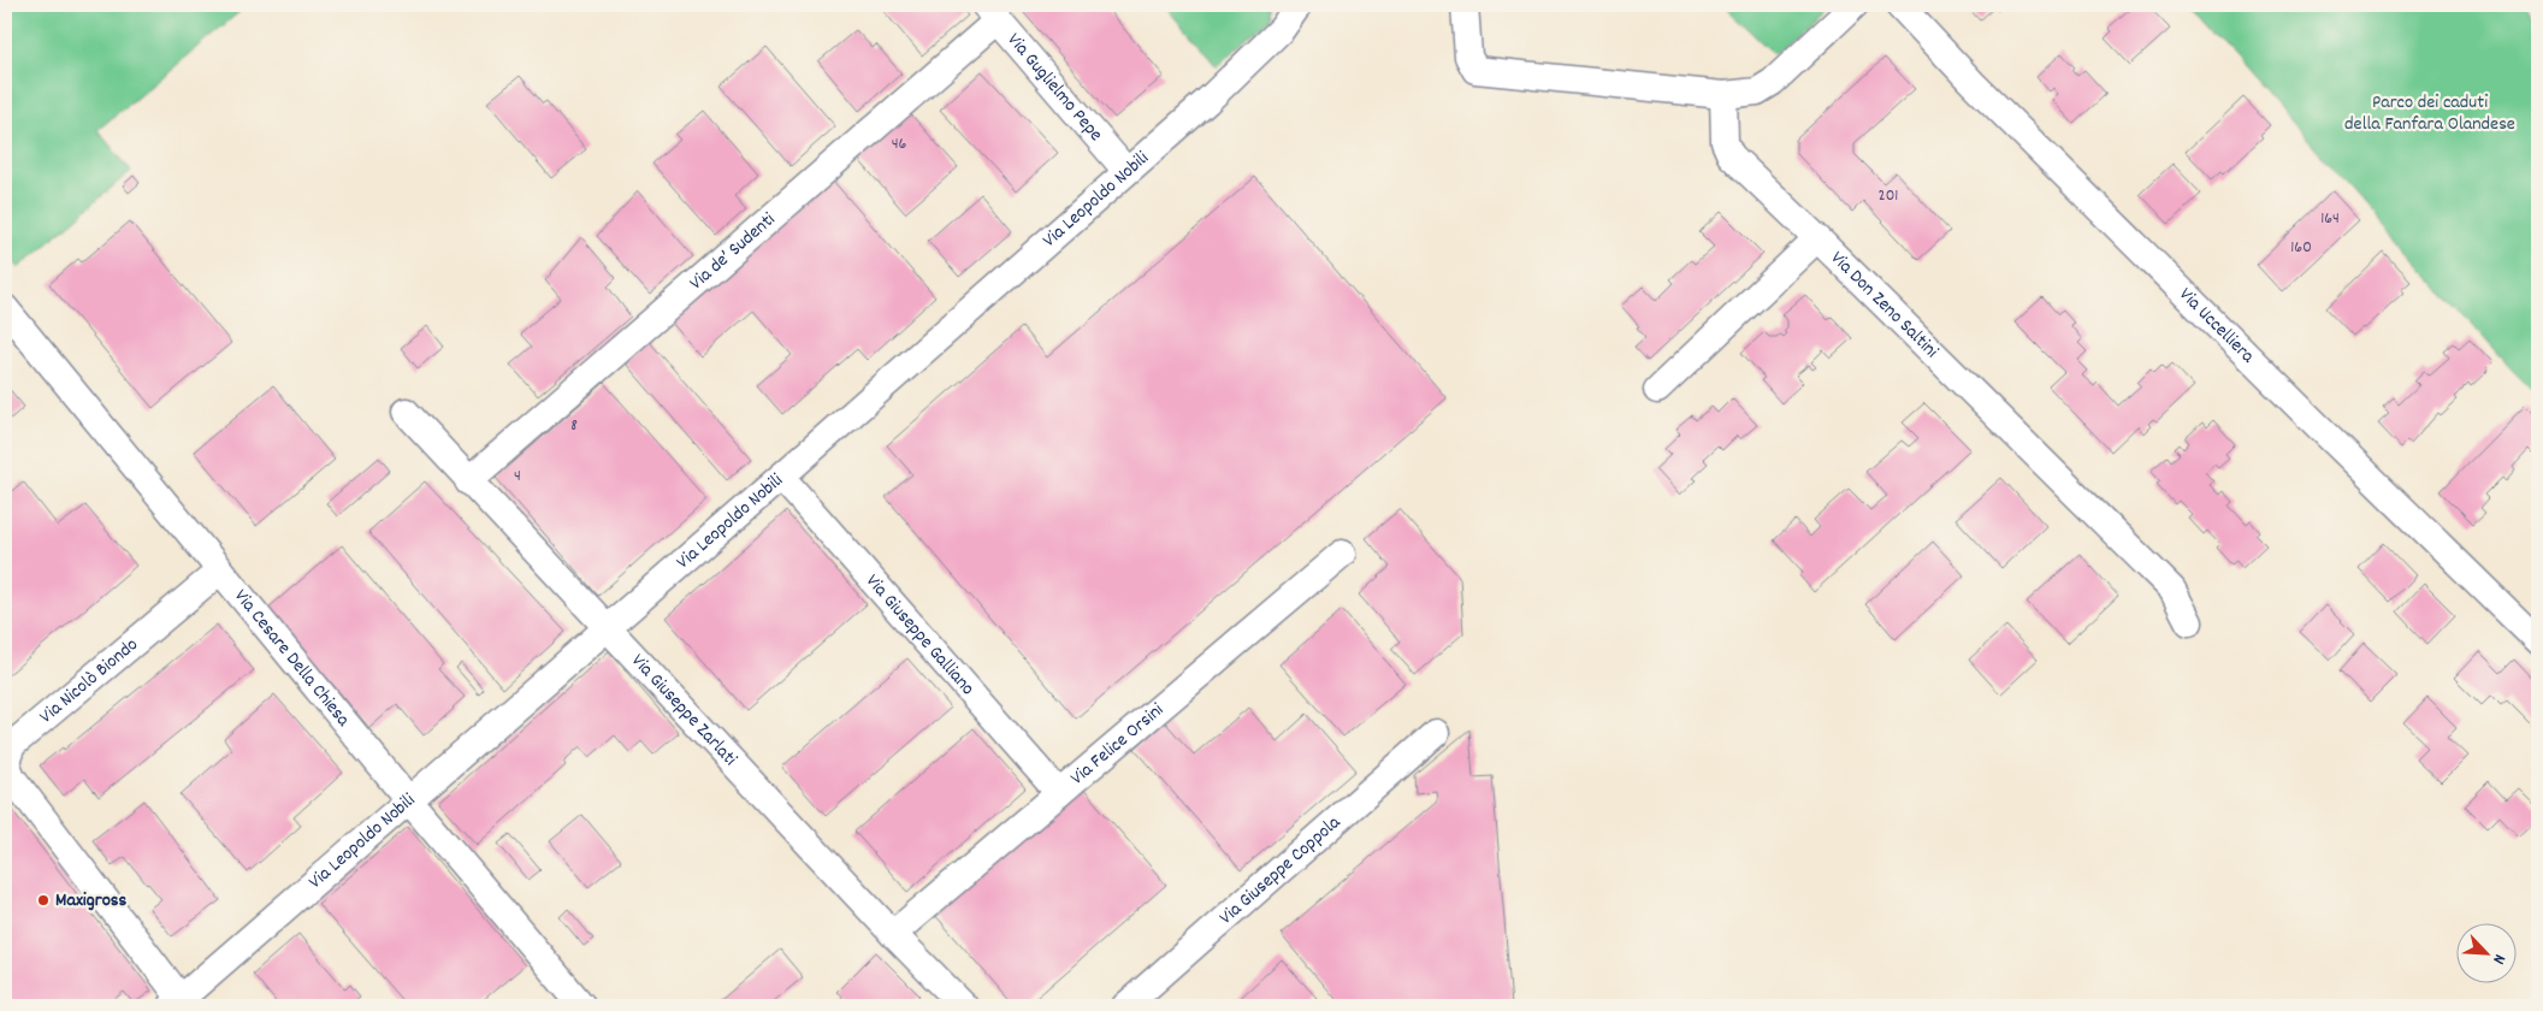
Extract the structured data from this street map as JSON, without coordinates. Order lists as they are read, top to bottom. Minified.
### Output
{"streets":{"street":["Via Guglielmo Pepe","Via Leopoldo Nobili","Via de’ Sudenti","Via Don Zeno Saltini","Via Uccelliera","Via Giuseppe Galliano","Via Cesare Della Chiesa","Via Nicolò Biondo","Via Giuseppe Zarlati","Via Felice Orsini","Via Giuseppe Coppola"]},"crossings":[["Via Guglielmo Pepe","Via Leopoldo Nobili"],["Via Guglielmo Pepe","Via de’ Sudenti"],["Via Leopoldo Nobili","Via Giuseppe Galliano"],["Via Leopoldo Nobili","Via Cesare Della Chiesa"],["Via Leopoldo Nobili","Via Nicolò Biondo"],["Via Leopoldo Nobili","Via Giuseppe Zarlati"],["Via de’ Sudenti","Via Giuseppe Zarlati"],["Via Giuseppe Galliano","Via Felice Orsini"],["Via Cesare Della Chiesa","Via Nicolò Biondo"],["Via Giuseppe Zarlati","Via Felice Orsini"]],"parks":["Parco dei caduti della Fanfara Olandese"],"places":["Maxigross"],"house_numbers":["46","201","164","160","8","4"],"north":"bottom right"}
